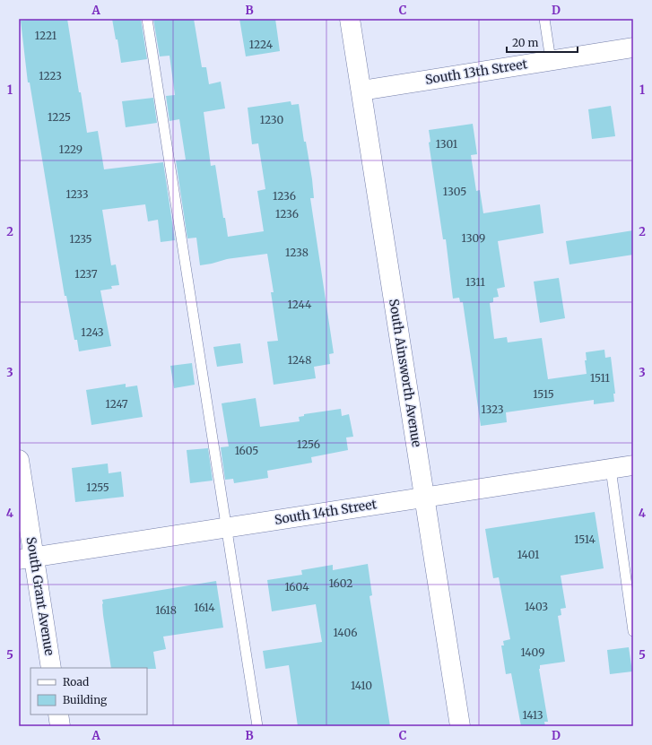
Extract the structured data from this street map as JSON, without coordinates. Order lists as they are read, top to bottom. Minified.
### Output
{"streets":{"street":["South 13th Street","South Ainsworth Avenue","South 14th Street","South Grant Avenue"]},"crossings":[["South 13th Street","South Ainsworth Avenue"],["South Ainsworth Avenue","South 14th Street"],["South 14th Street","South Grant Avenue"]],"house_numbers":["1221","1224","1223","1225","1230","1301","1229","1305","1233","1236","1236","1309","1235","1238","1237","1311","1244","1243","1248","1511","1515","1247","1323","1256","1605","1255","1514","1401","1602","1604","1403","1614","1618","1406","1409","1410","1413"],"legend":["Road","Building"],"scale_bar":"20 m","grid":{"columns":["A","B","C","D"],"rows":["1","2","3","4","5"]}}
